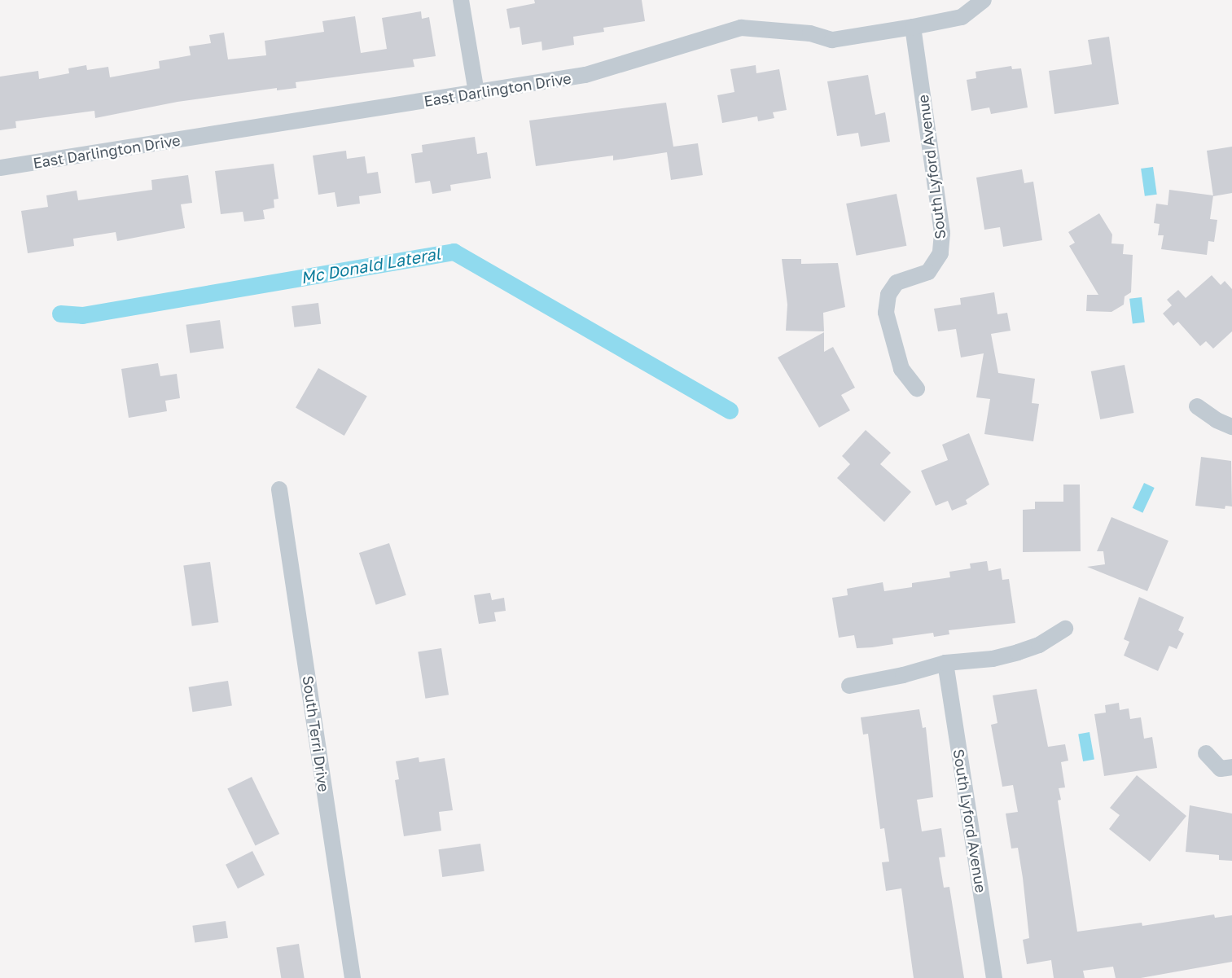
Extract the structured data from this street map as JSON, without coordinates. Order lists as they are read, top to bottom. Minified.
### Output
{"streets":{"street":["East Darlington Drive","South Lyford Avenue","South Terri Drive"]},"crossings":[["East Darlington Drive","South Lyford Avenue"]],"water":["Mc Donald Lateral"]}
